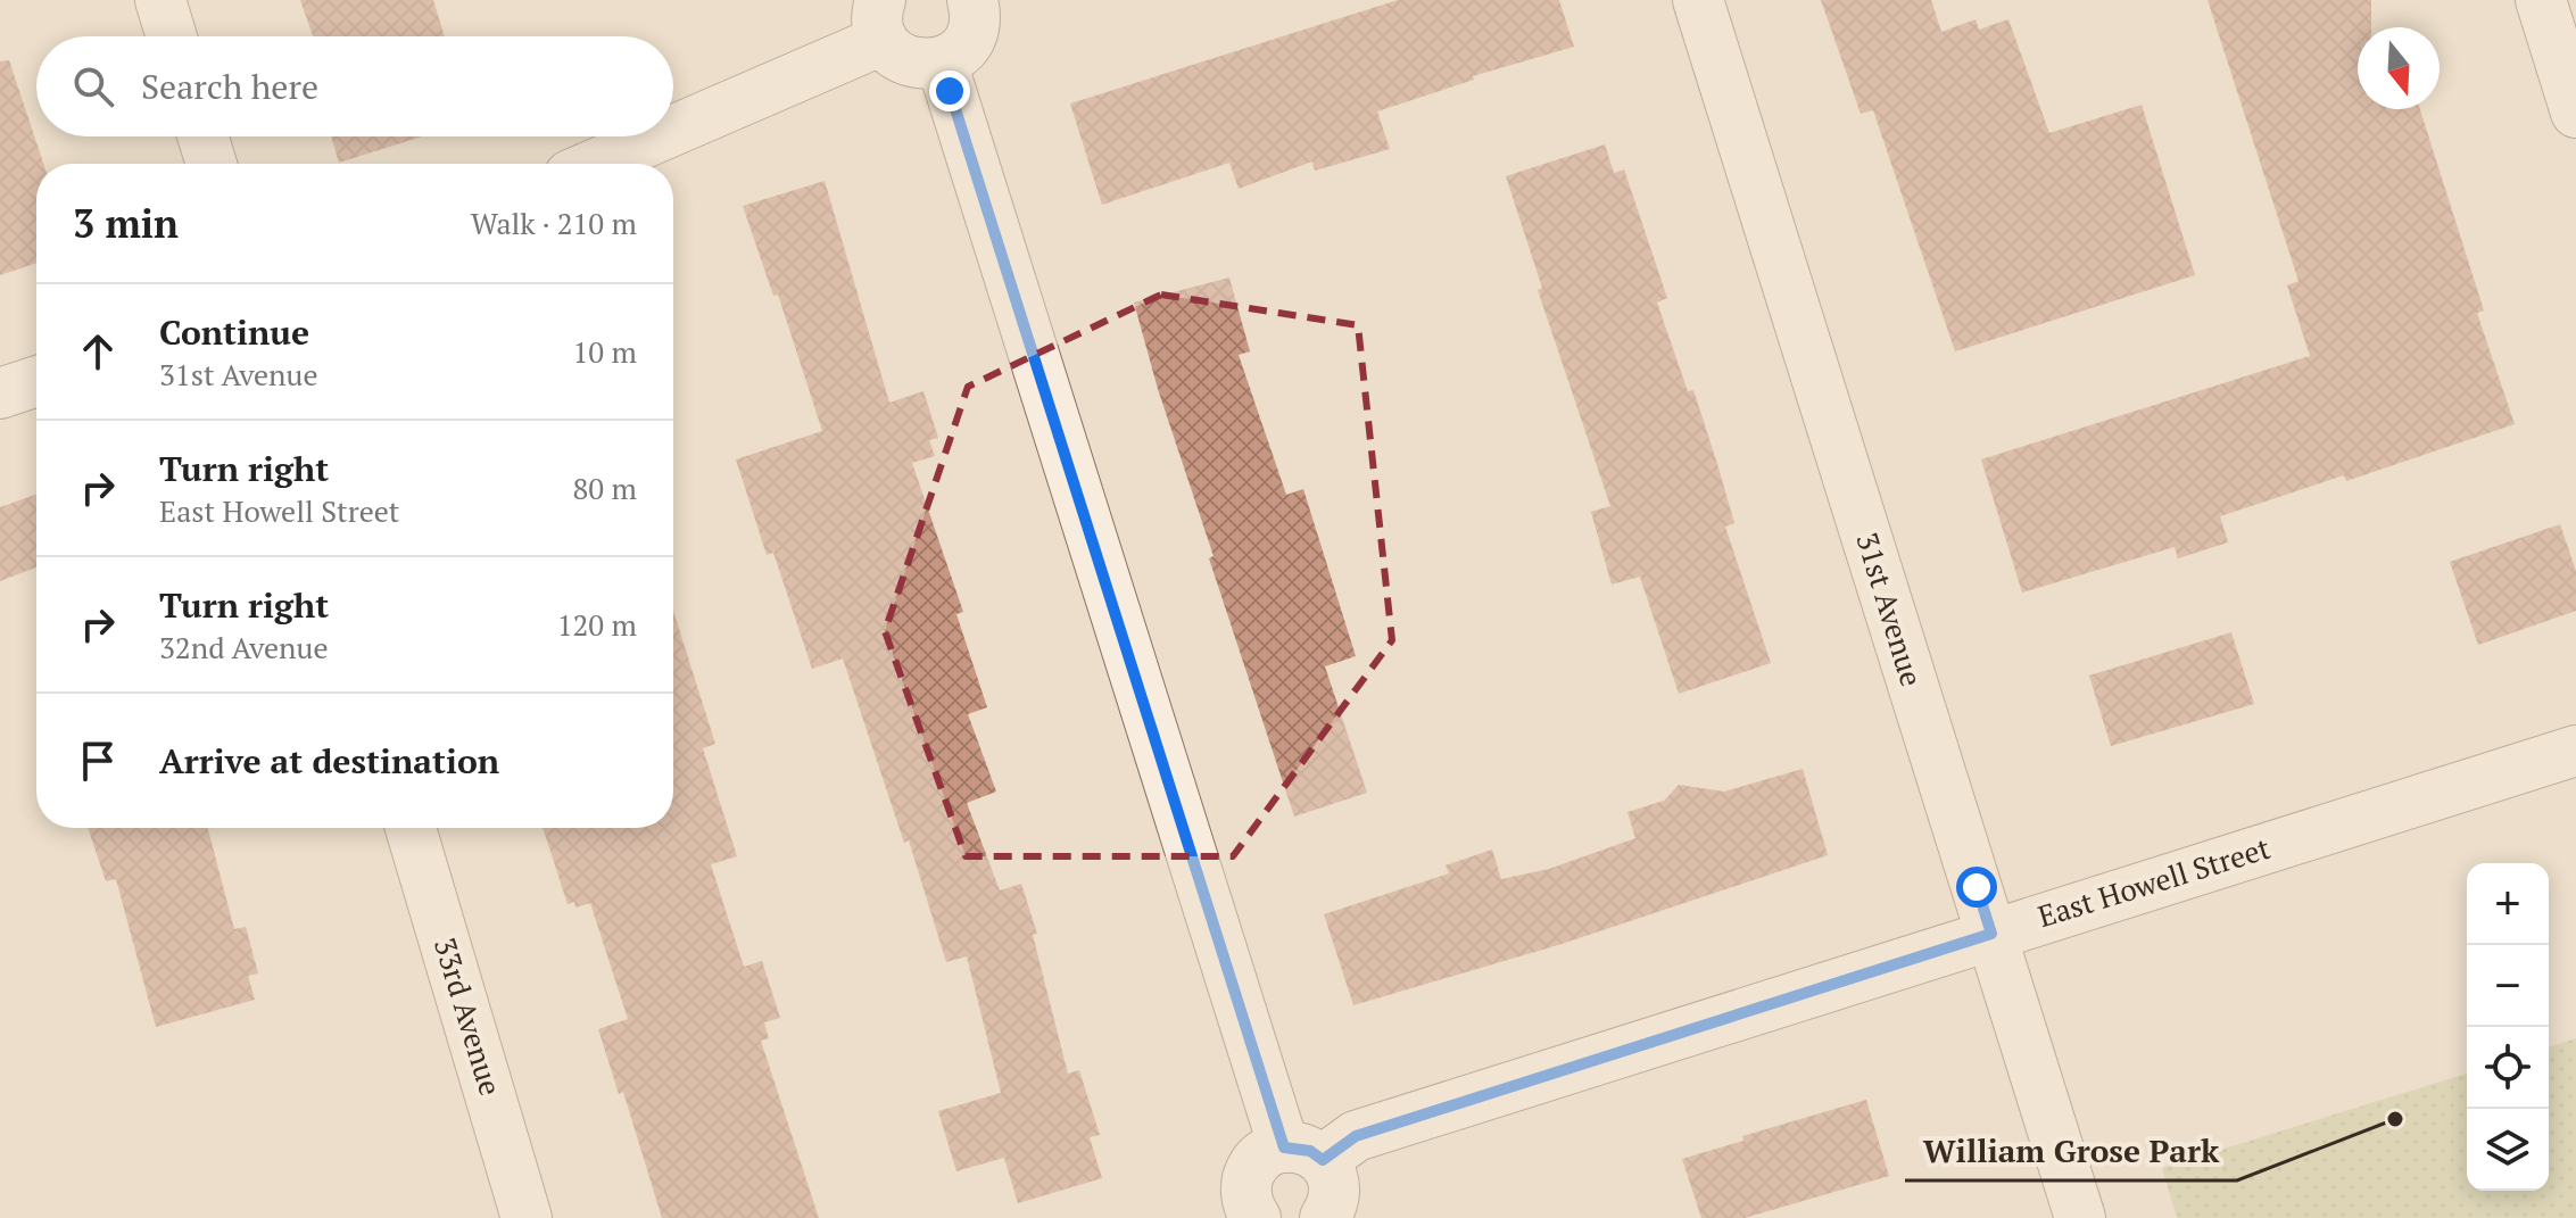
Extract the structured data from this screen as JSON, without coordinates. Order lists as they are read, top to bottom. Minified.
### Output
{"streets":{"street":["31st Avenue","East Howell Street","33rd Avenue"]},"crossings":[["31st Avenue","East Howell Street"]],"places":["William Grose Park"],"north":"bottom","page":{"search":"Search here","heading":["3 min","Walk · 210 m"],"list":[["Continue","31st Avenue","10 m"],["Turn right","East Howell Street","80 m"],["Turn right","32nd Avenue","120 m"],"Arrive at destination"],"map_buttons":["+","−"]}}
